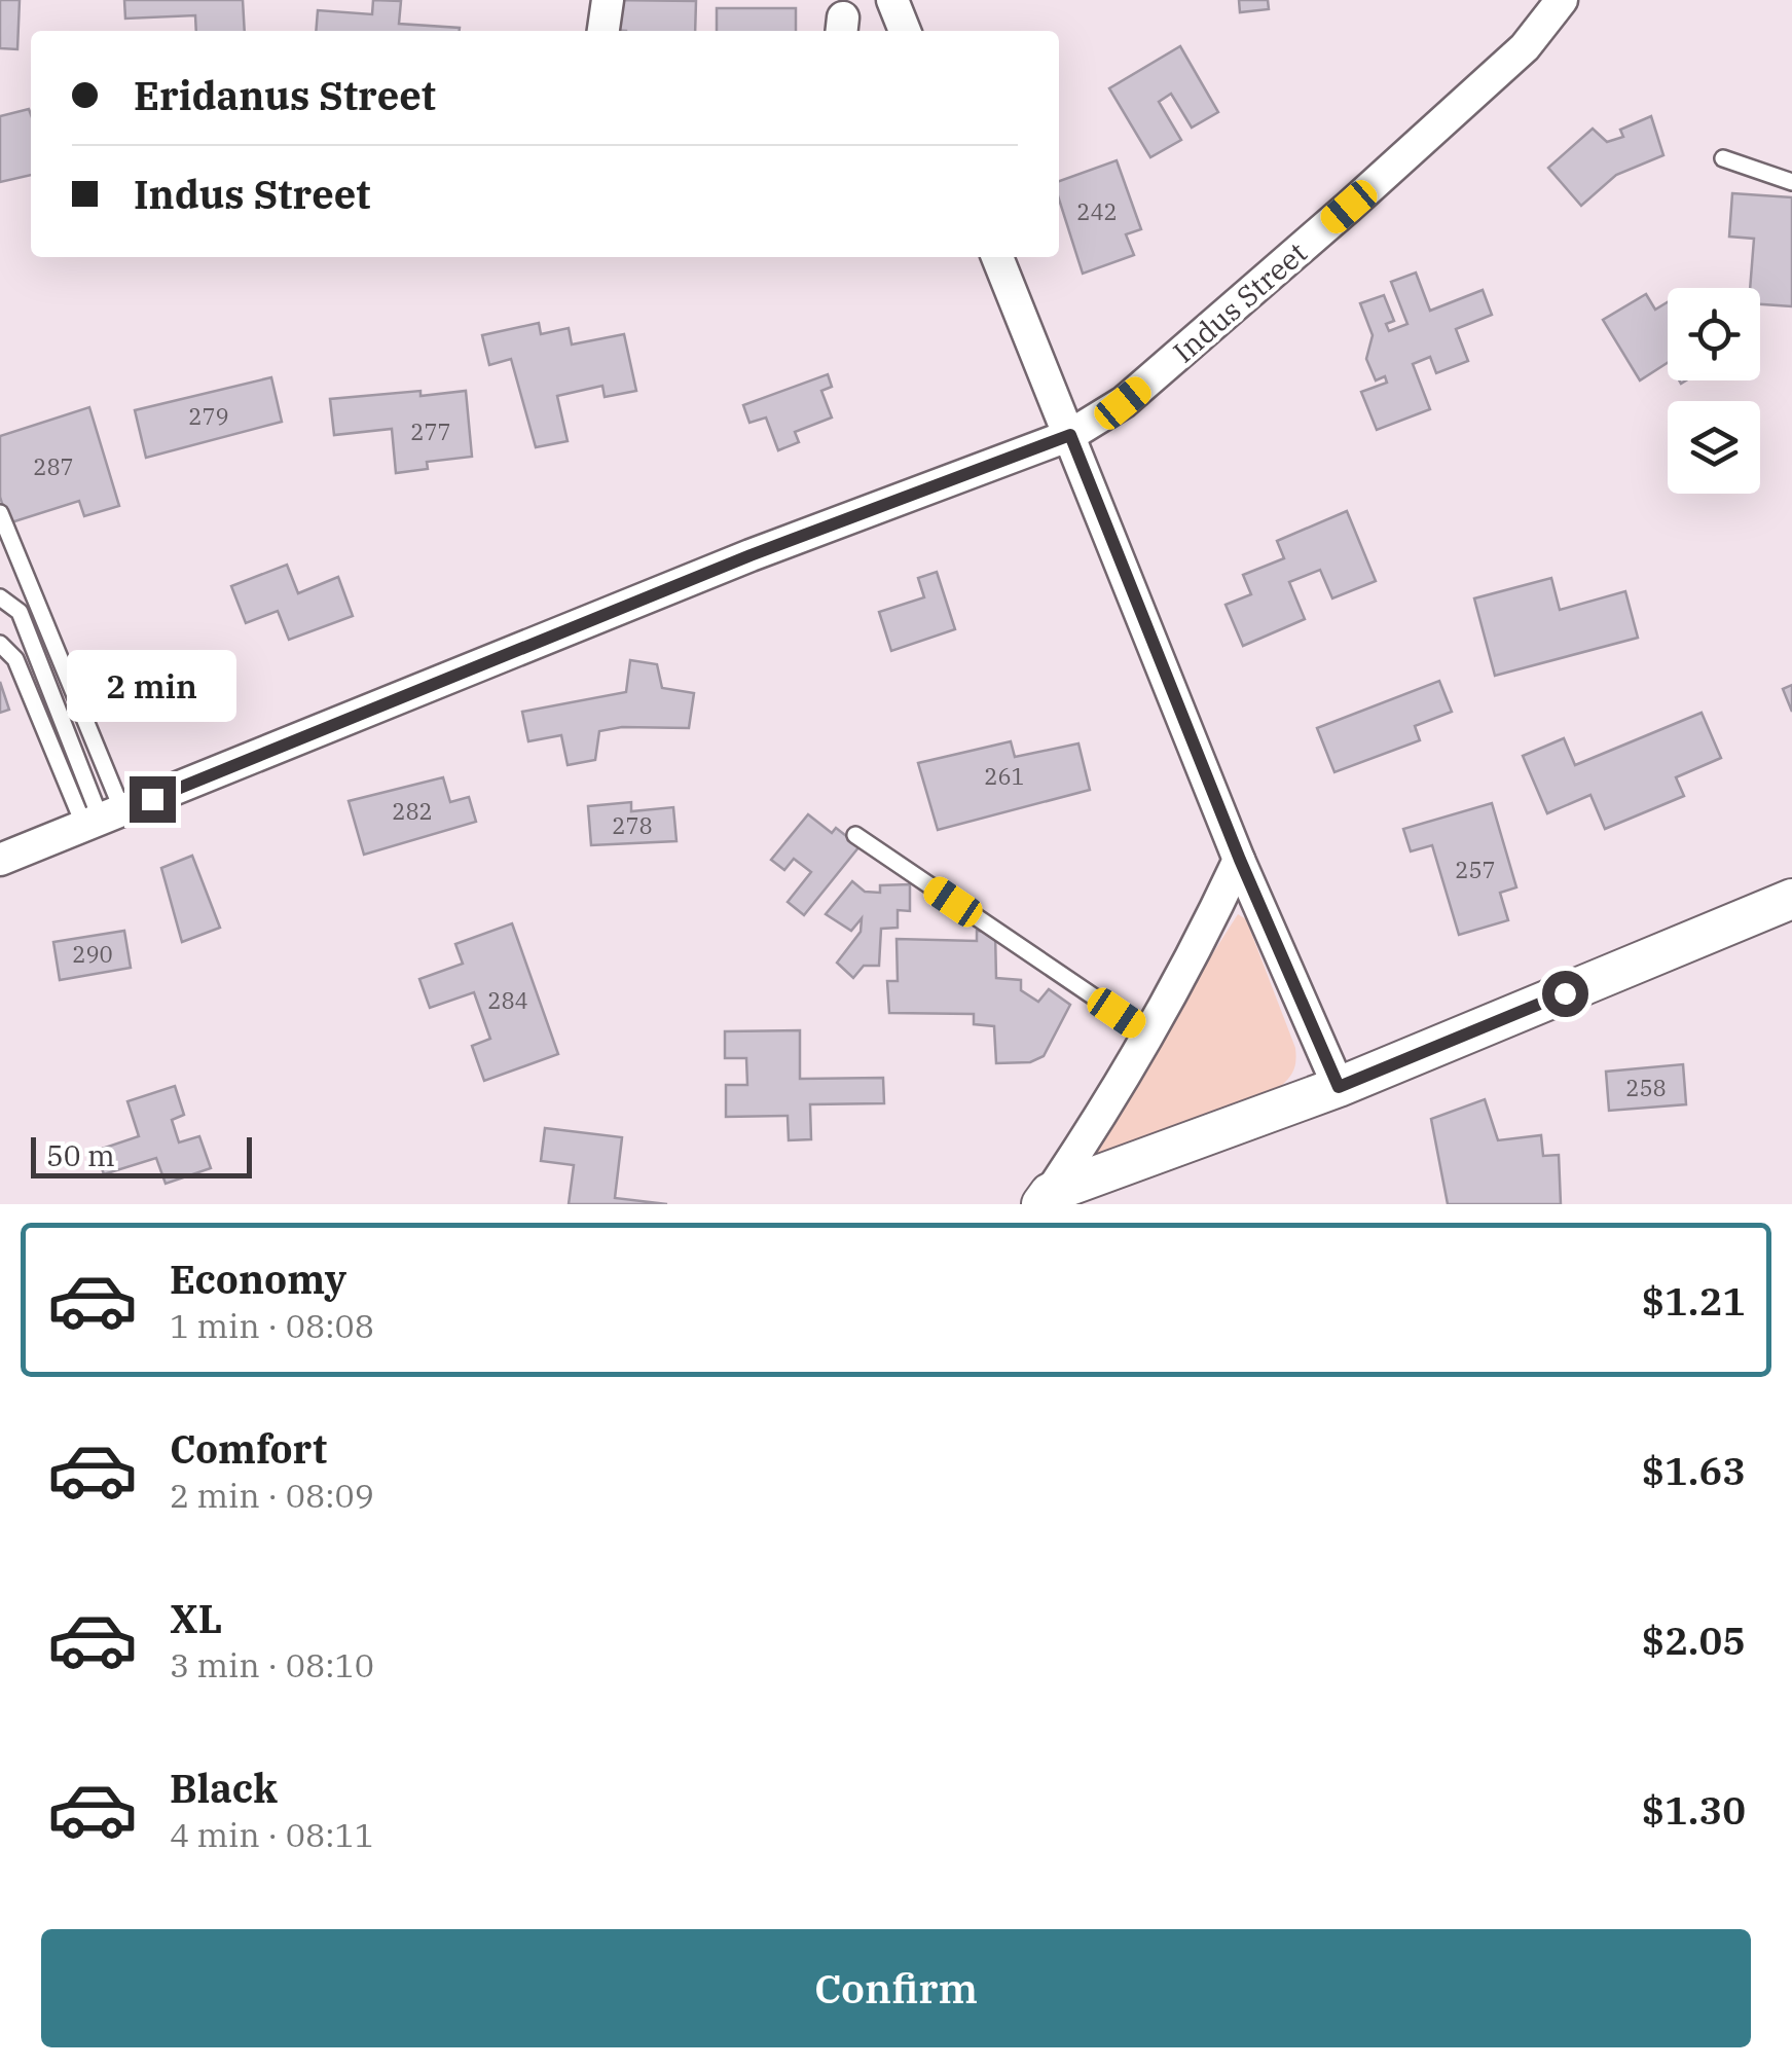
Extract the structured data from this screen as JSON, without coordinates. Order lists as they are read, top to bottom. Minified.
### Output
{"streets":{"street":["Indus Street"]},"house_numbers":["242","279","277","287","261","282","278","257","290","284","258"],"scale_bar":"50 m","page":{"banner":["Eridanus Street","Indus Street"],"bubble":"2 min","scale":"50 m","list":[{"name":"Economy","note":"1 min · 08:08","value":"$1.21"},{"name":"Comfort","note":"2 min · 08:09","value":"$1.63"},{"name":"XL","note":"3 min · 08:10","value":"$2.05"},{"name":"Black","note":"4 min · 08:11","value":"$1.30"}],"buttons":"Confirm"}}
